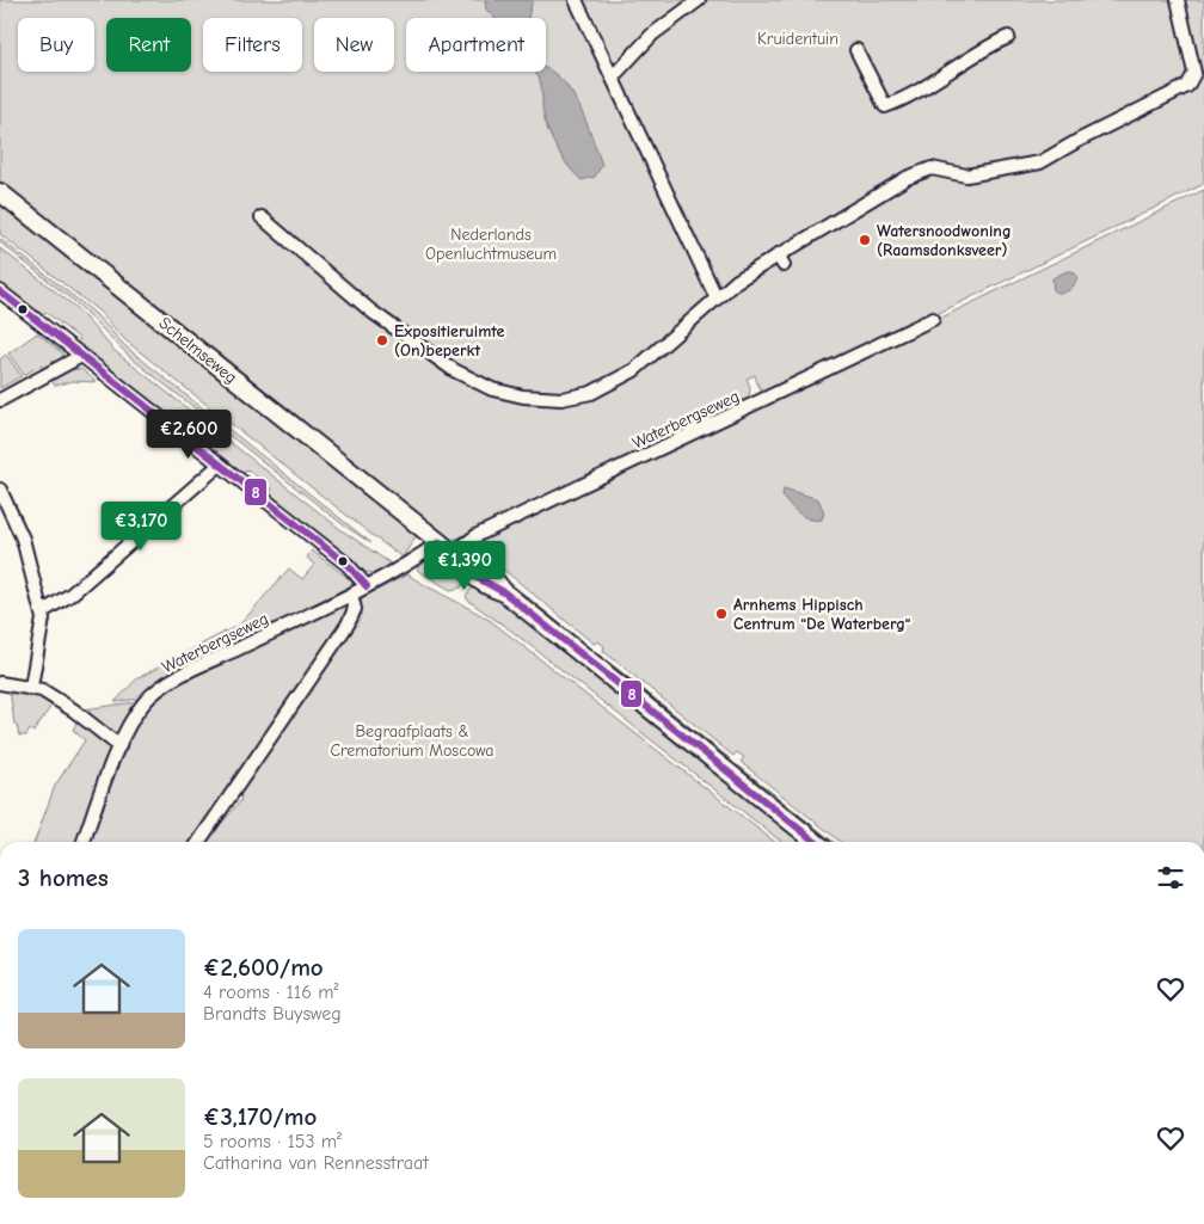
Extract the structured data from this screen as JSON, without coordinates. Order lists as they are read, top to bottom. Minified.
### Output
{"streets":{"main road":["Schelmseweg"],"street":["Waterbergseweg"]},"crossings":[["Schelmseweg","Waterbergseweg"]],"parks":["Kruidentuin","Nederlands Openluchtmuseum","Begraafplaats & Crematorium Moscowa"],"places":["Watersnoodwoning (Raamsdonksveer)","Expositieruimte (On)beperkt","Arnhems Hippisch Centrum \"De Waterberg\""],"lines":["transit line 8"],"page":{"chip":["Buy","Rent","Filters","New","Apartment"],"price":["€2,600","€3,170","€1,390"],"heading":"3 homes","list":[{"name":"€2,600/mo","note":"4 rooms · 116 m² · Brandts Buysweg"},{"name":"€3,170/mo","note":"5 rooms · 153 m² · Catharina van Rennesstraat"}]}}
